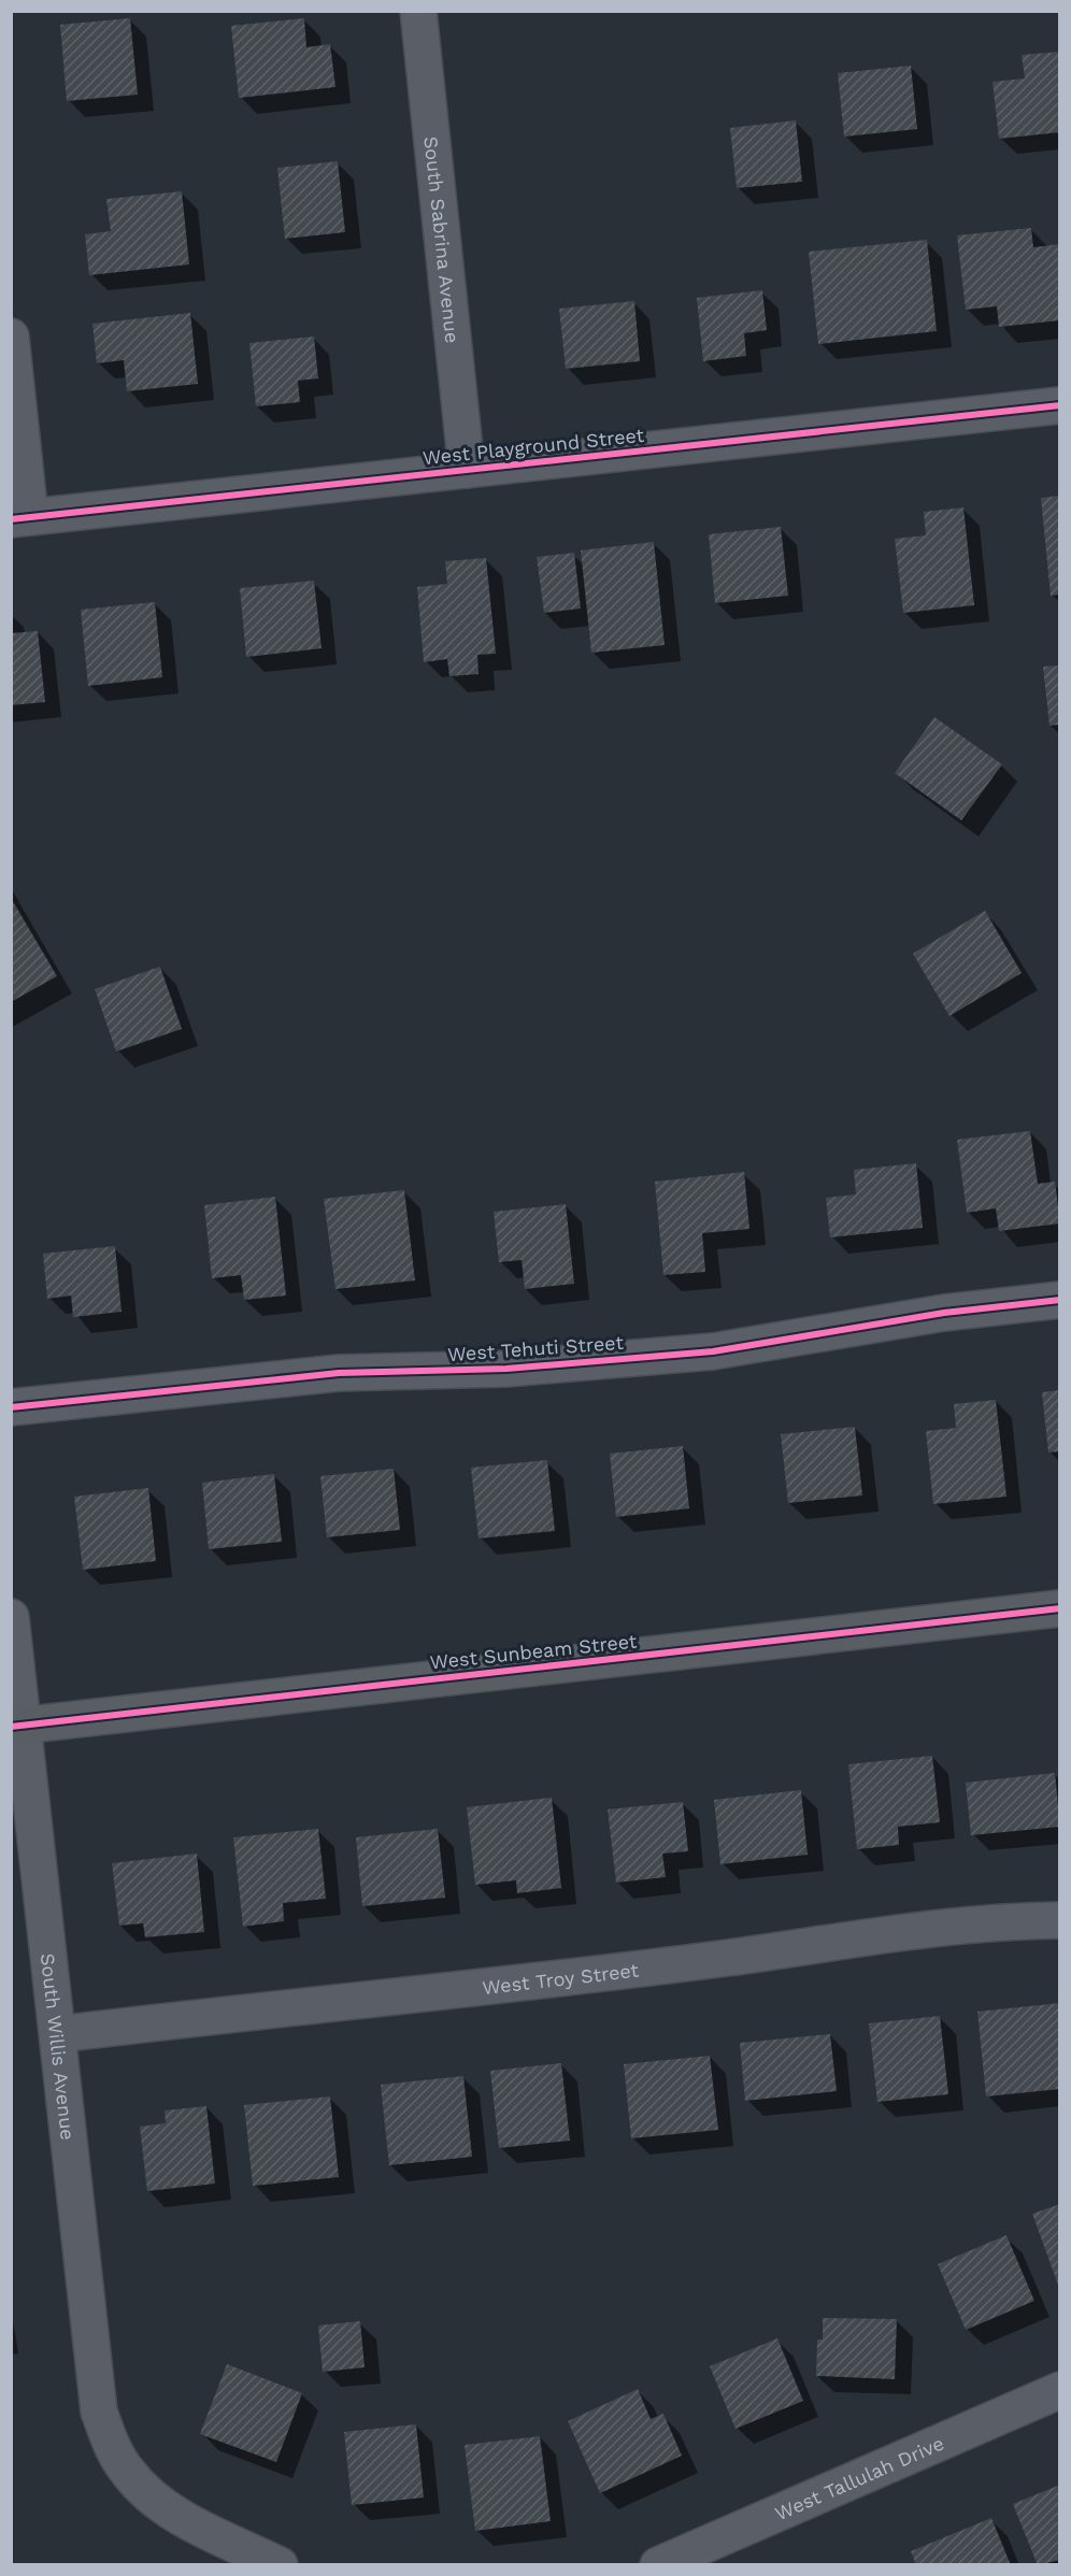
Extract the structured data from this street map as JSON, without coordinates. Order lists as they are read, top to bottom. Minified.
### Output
{"streets":{"street":["South Sabrina Avenue","West Playground Street","West Tehuti Street","West Sunbeam Street","West Troy Street","South Willis Avenue","West Tallulah Drive"]},"crossings":[["South Sabrina Avenue","West Playground Street"],["West Sunbeam Street","South Willis Avenue"],["West Troy Street","South Willis Avenue"]]}
